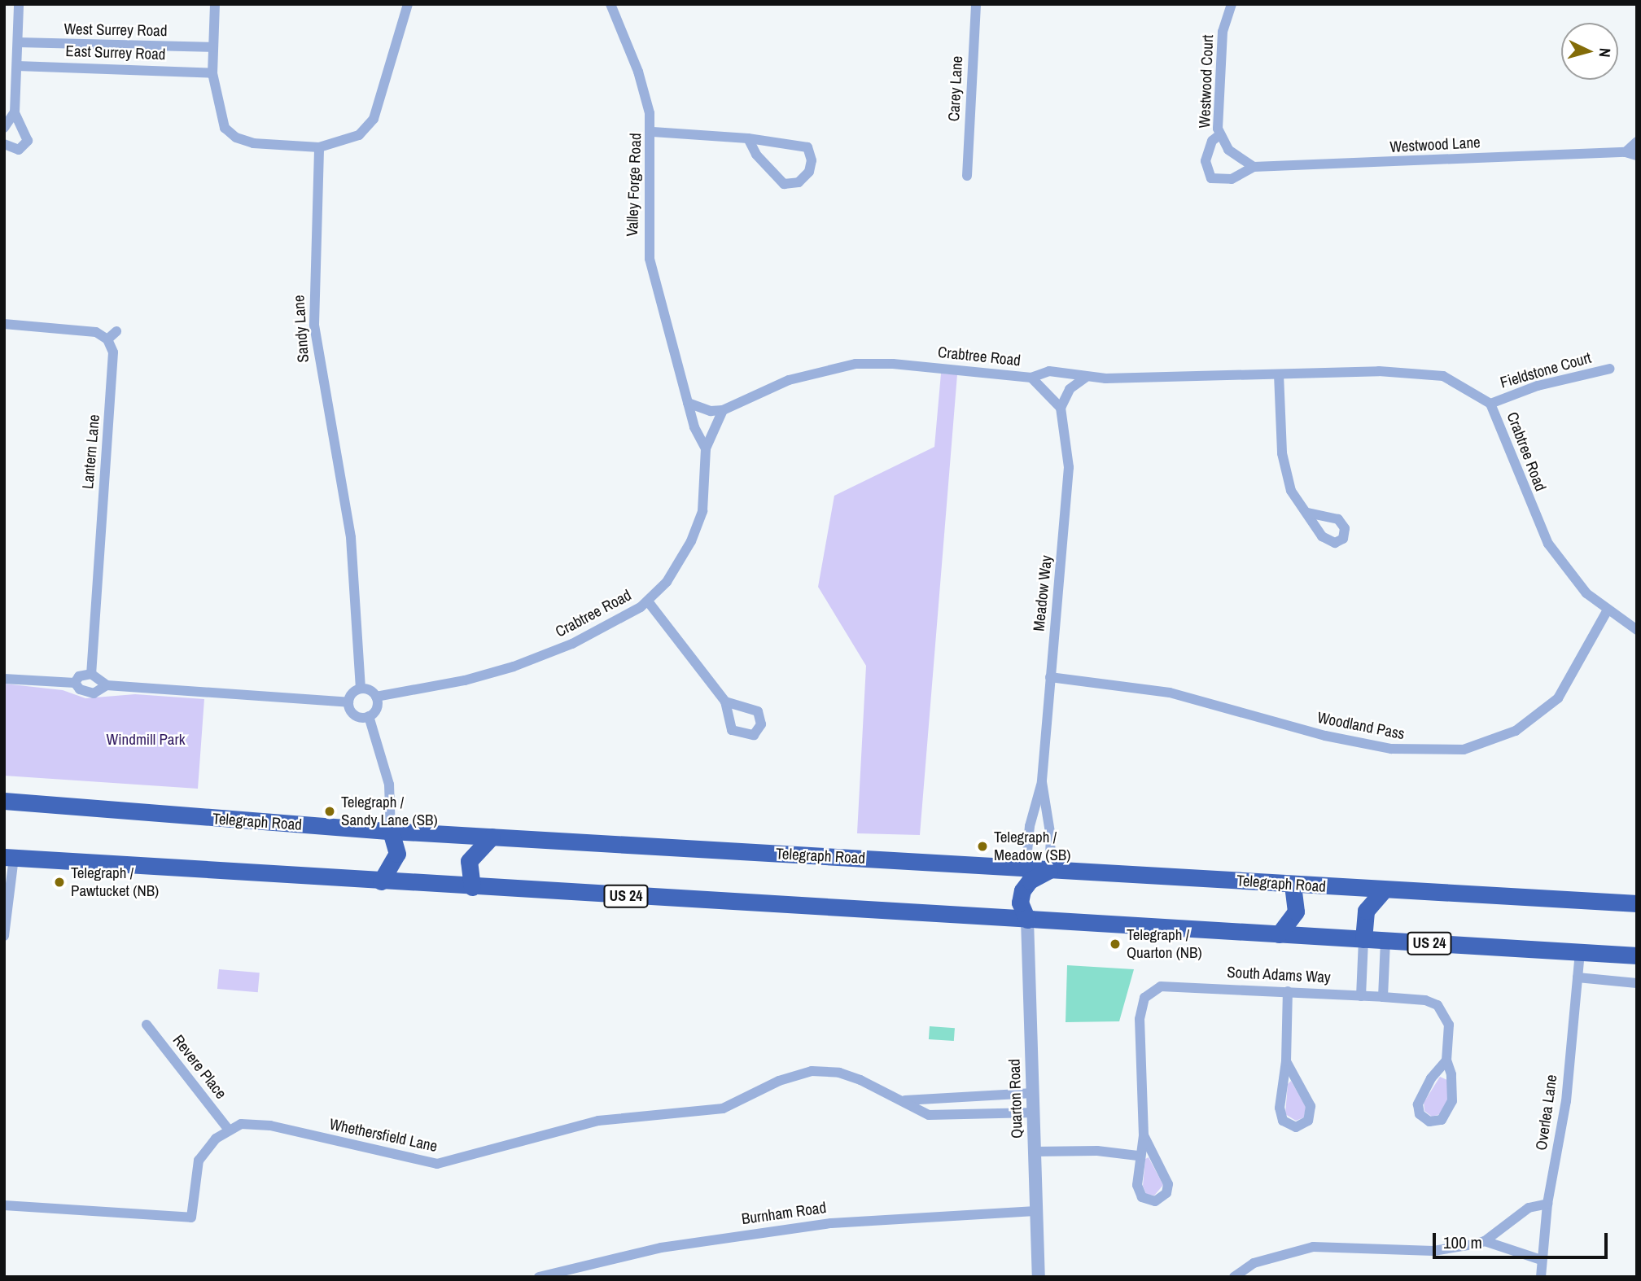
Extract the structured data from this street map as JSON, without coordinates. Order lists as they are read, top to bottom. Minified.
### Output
{"streets":{"highway":["Telegraph Road","US 24"],"street":["West Surrey Road","East Surrey Road","Westwood Court","Carey Lane","Westwood Lane","Valley Forge Road","Sandy Lane","Crabtree Road","Fieldstone Court","Lantern Lane","Meadow Way","Woodland Pass","South Adams Way","Revere Place","Quarton Road","Overlea Lane","Whethersfield Lane","Burnham Road"]},"crossings":[["Westwood Court","Westwood Lane"],["Valley Forge Road","Crabtree Road"],["Sandy Lane","Crabtree Road"],["Crabtree Road","Fieldstone Court"],["Crabtree Road","Woodland Pass"],["Meadow Way","Woodland Pass"],["Meadow Way","Telegraph Road"],["US 24","Quarton Road"],["US 24","Overlea Lane"],["Revere Place","Whethersfield Lane"],["Quarton Road","Whethersfield Lane"],["Quarton Road","Burnham Road"]],"parks":["Windmill Park"],"places":["Telegraph / Sandy Lane (SB)","Telegraph / Meadow (SB)","Telegraph / Pawtucket (NB)","Telegraph / Quarton (NB)"],"scale_bar":"100 m","north":"right"}
